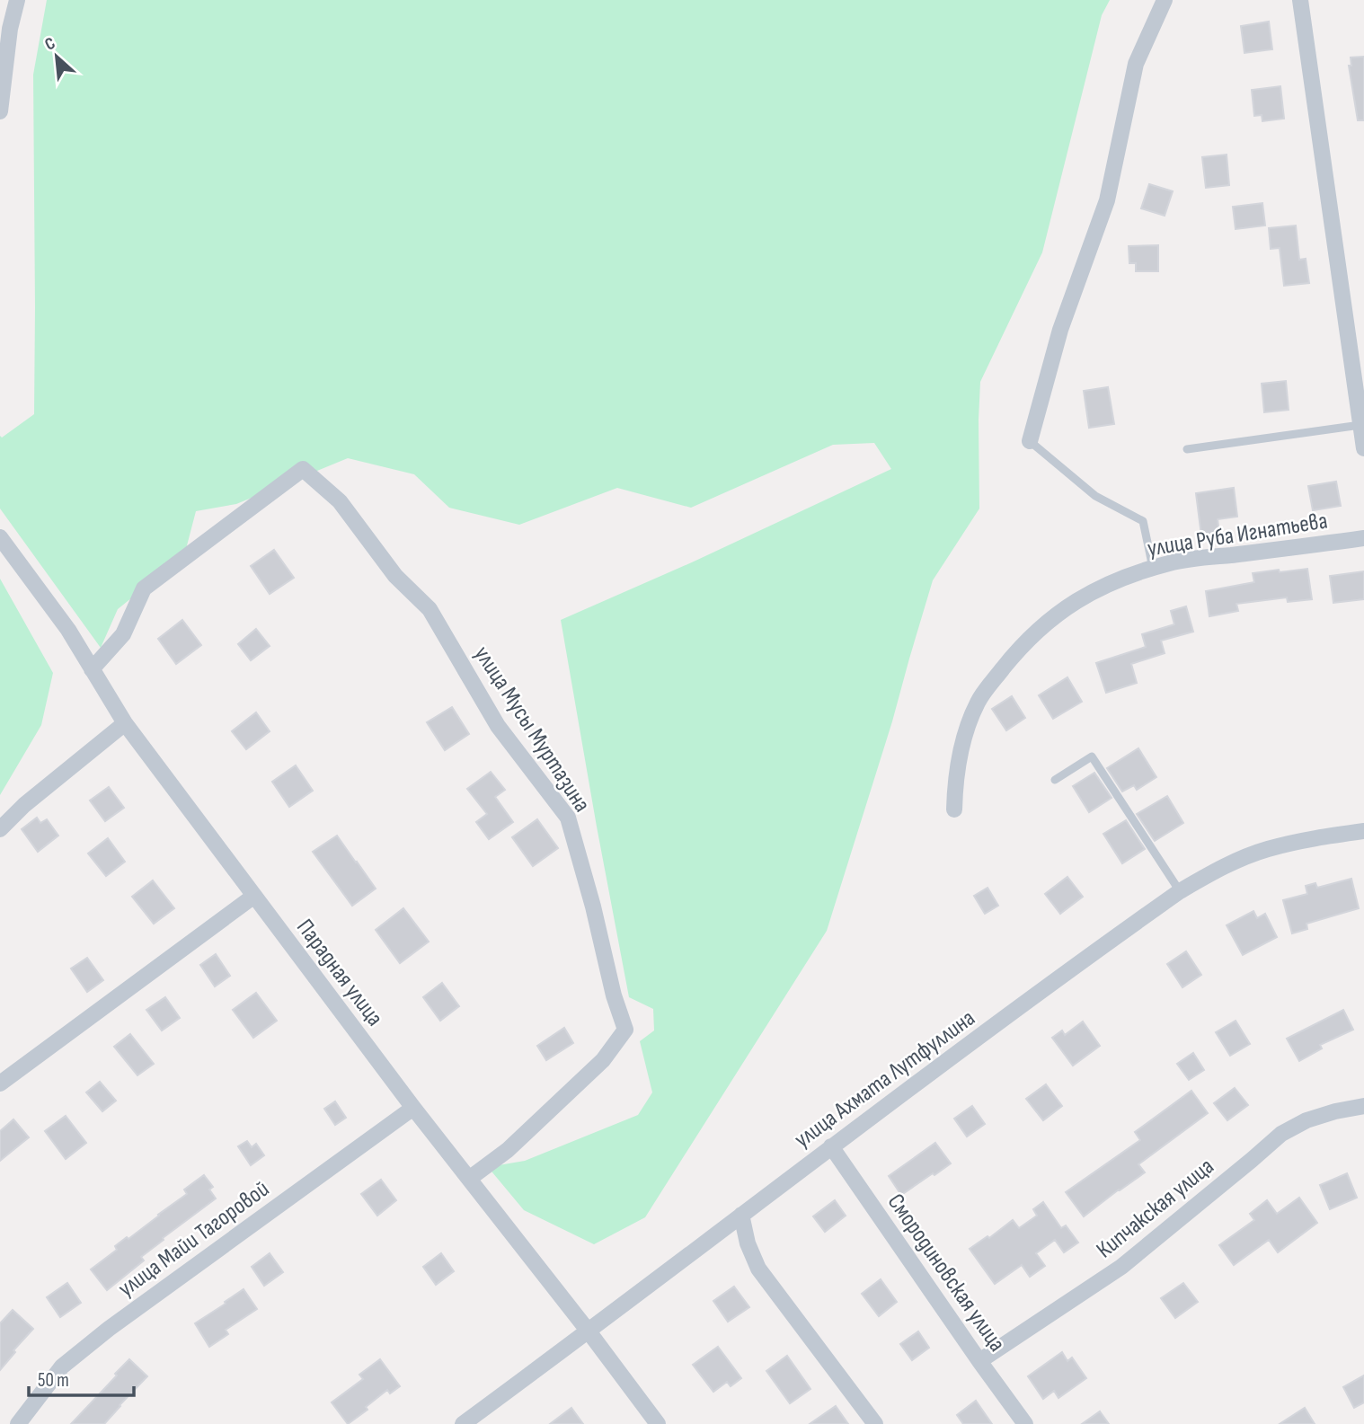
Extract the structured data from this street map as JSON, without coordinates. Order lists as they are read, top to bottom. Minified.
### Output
{"streets":{"street":["улица Руба Игнатьева","улица Мусы Муртазина","Парадная улица","улица Ахмата Лутфуллина","Кипчакская улица","улица Майи Тагоровой","Смородиновская улица"]},"crossings":[["улица Мусы Муртазина","Парадная улица"],["Парадная улица","улица Ахмата Лутфуллина"],["Парадная улица","улица Майи Тагоровой"],["улица Ахмата Лутфуллина","Смородиновская улица"],["Кипчакская улица","Смородиновская улица"]],"scale_bar":"50 m","north":"top left"}
